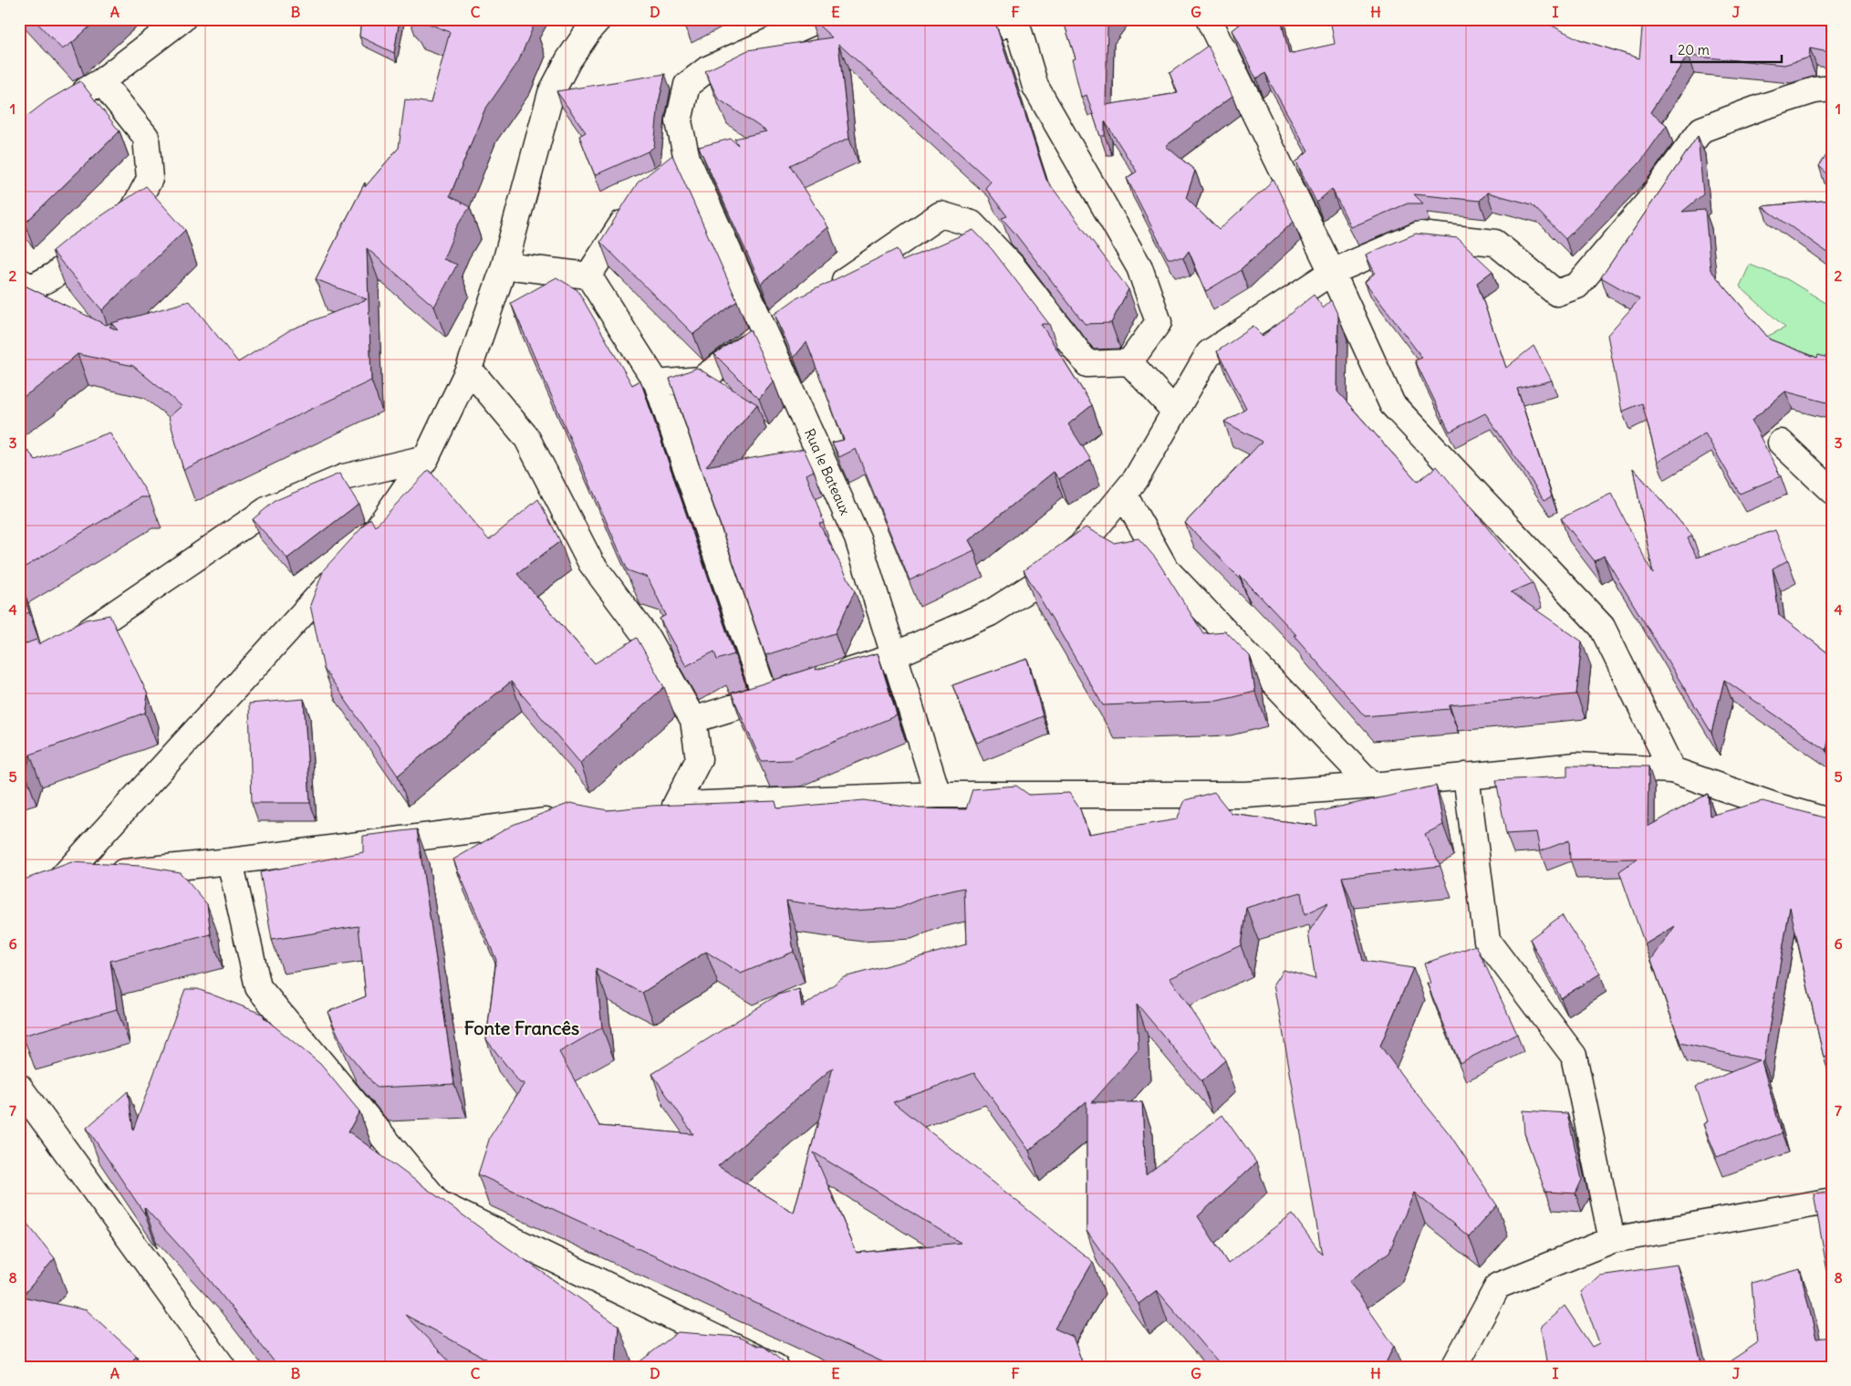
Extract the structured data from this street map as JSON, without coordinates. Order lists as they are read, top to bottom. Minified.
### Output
{"streets":{"street":["Rua le Bateaux"]},"districts":["Fonte Francês"],"scale_bar":"20 m","grid":{"columns":["A","B","C","D","E","F","G","H","I","J"],"rows":["1","2","3","4","5","6","7","8"]}}
